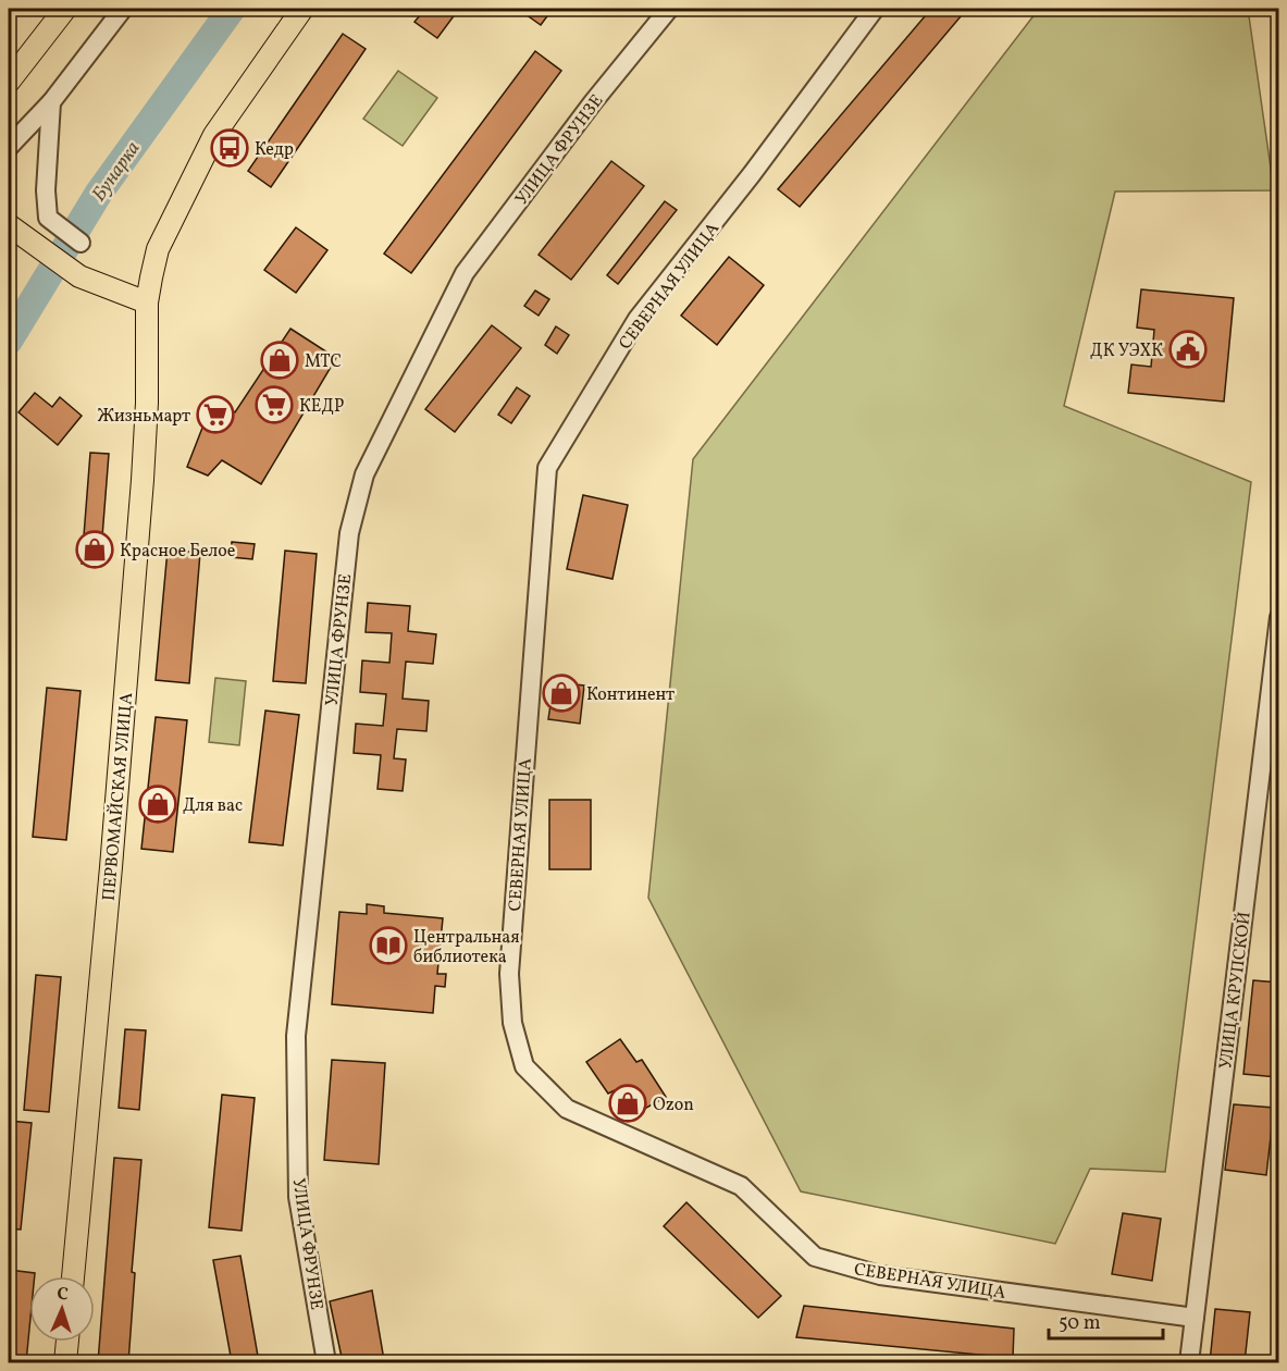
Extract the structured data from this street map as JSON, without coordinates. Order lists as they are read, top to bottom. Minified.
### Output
{"streets":{"main road":["ПЕРВОМАЙСКАЯ УЛИЦА"],"street":["УЛИЦА ФРУНЗЕ","СЕВЕРНАЯ УЛИЦА","УЛИЦА КРУПСКОЙ"]},"crossings":[["СЕВЕРНАЯ УЛИЦА","УЛИЦА КРУПСКОЙ"]],"water":["Бунарка"],"places":{"bus stop":["Кедр"],"public building":["ДК УЭХК"],"shop":["МТС","Красное Белое","Континент","Для вас","Ozon"],"supermarket":["КЕДР","Жизньмарт"],"library":["Центральная библиотека"]},"scale_bar":"50 m","north":"top"}
